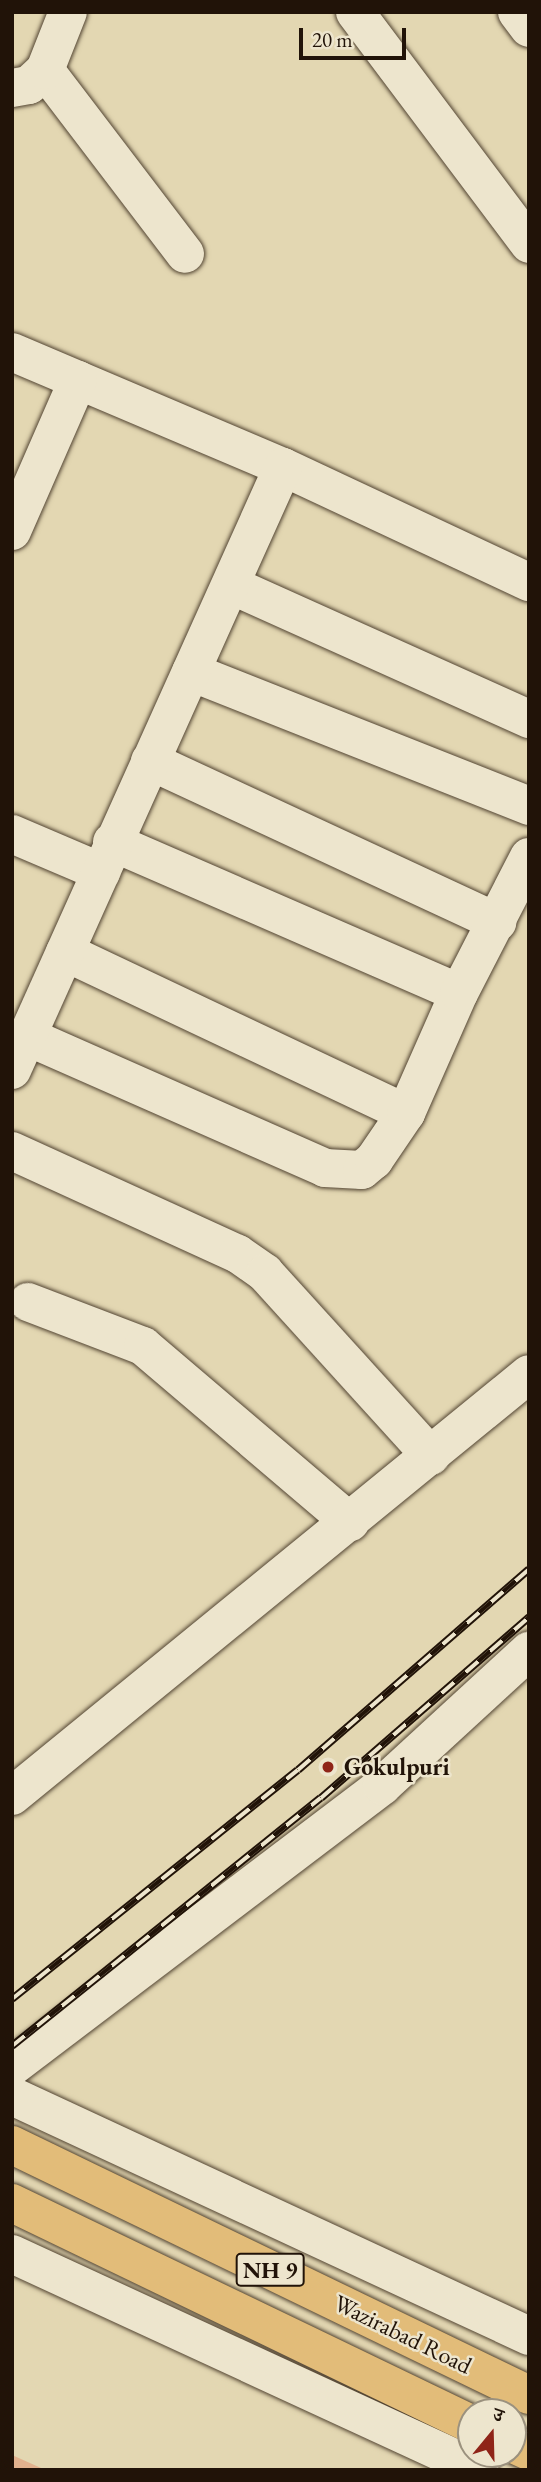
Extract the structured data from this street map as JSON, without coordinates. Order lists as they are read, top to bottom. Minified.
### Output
{"streets":{"highway":["NH 9","Wazirabad Road"]},"places":["Gokulpuri"],"scale_bar":"20 m","north":"top"}
